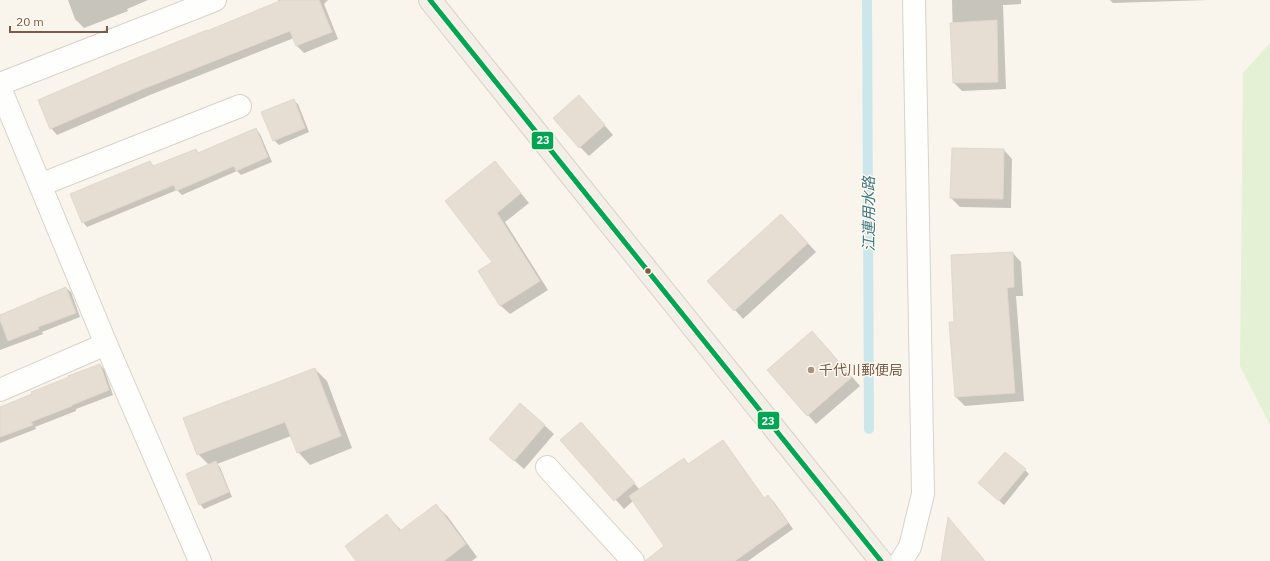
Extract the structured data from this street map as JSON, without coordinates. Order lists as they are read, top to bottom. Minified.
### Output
{"water":["江連用水路"],"places":["千代川郵便局"],"lines":["transit line 23"],"scale_bar":"20 m"}
